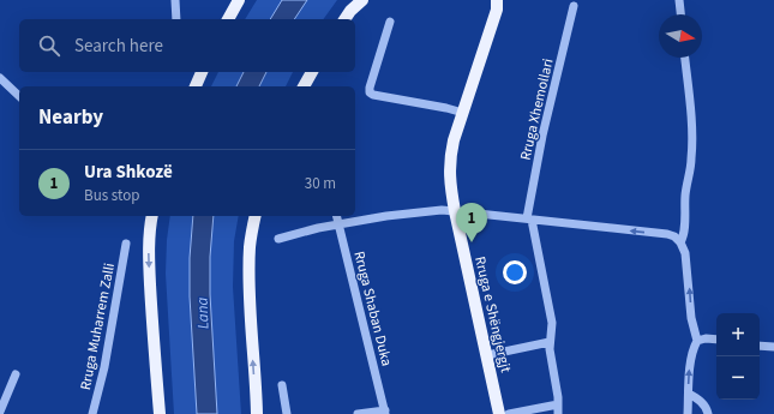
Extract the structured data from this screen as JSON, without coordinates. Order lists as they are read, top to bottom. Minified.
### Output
{"streets":{"main road":["Rruga e Shëngjergjt"],"street":["Rruga Xhemollari","Rruga Shaban Duka","Rruga Muharrem Zalli"]},"water":["Lana"],"north":"right","page":{"search":"Search here","heading":"Nearby","list":[{"mark":"1","name":"Ura Shkozë","note":"Bus stop","value":"30 m"}],"pins":"1","map_buttons":["+","−"]}}
